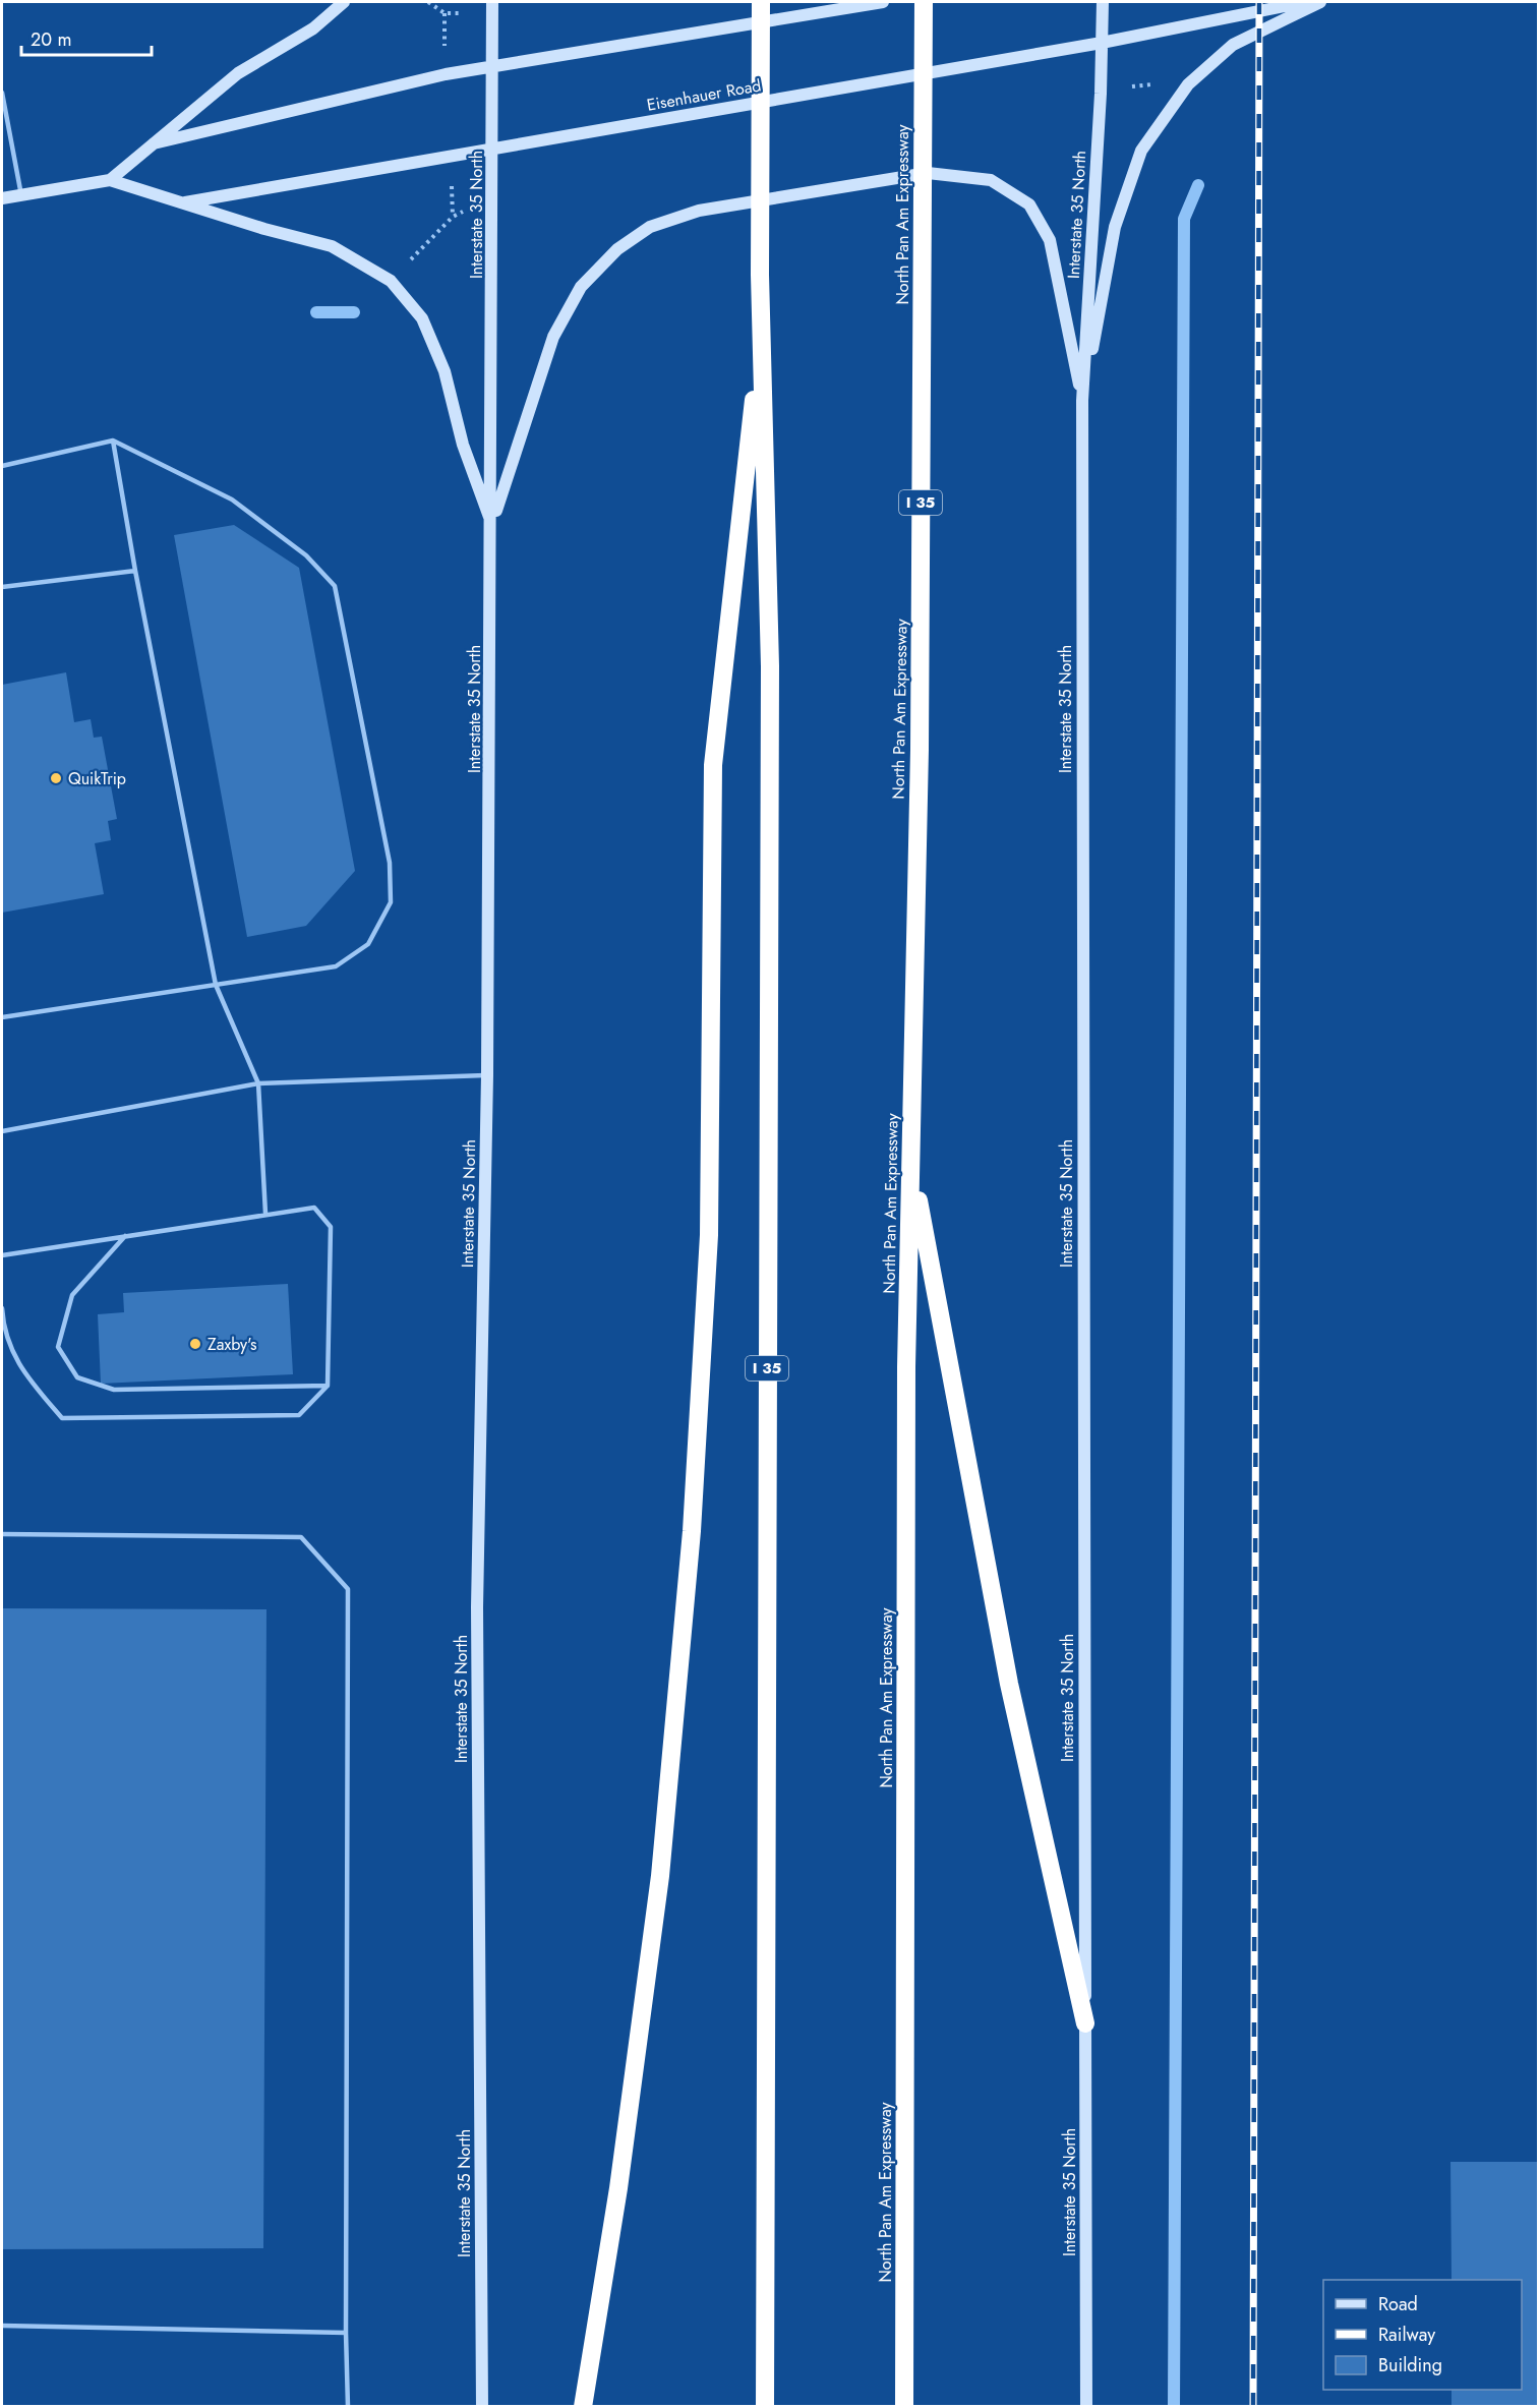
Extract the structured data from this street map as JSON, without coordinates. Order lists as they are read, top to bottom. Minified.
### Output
{"streets":{"highway":["North Pan Am Expressway","I 35"],"main road":["Eisenhauer Road","Interstate 35 North"]},"crossings":[["Eisenhauer Road","Interstate 35 North"]],"places":["QuikTrip","Zaxby's"],"legend":["Road","Railway","Building"],"scale_bar":"20 m"}
